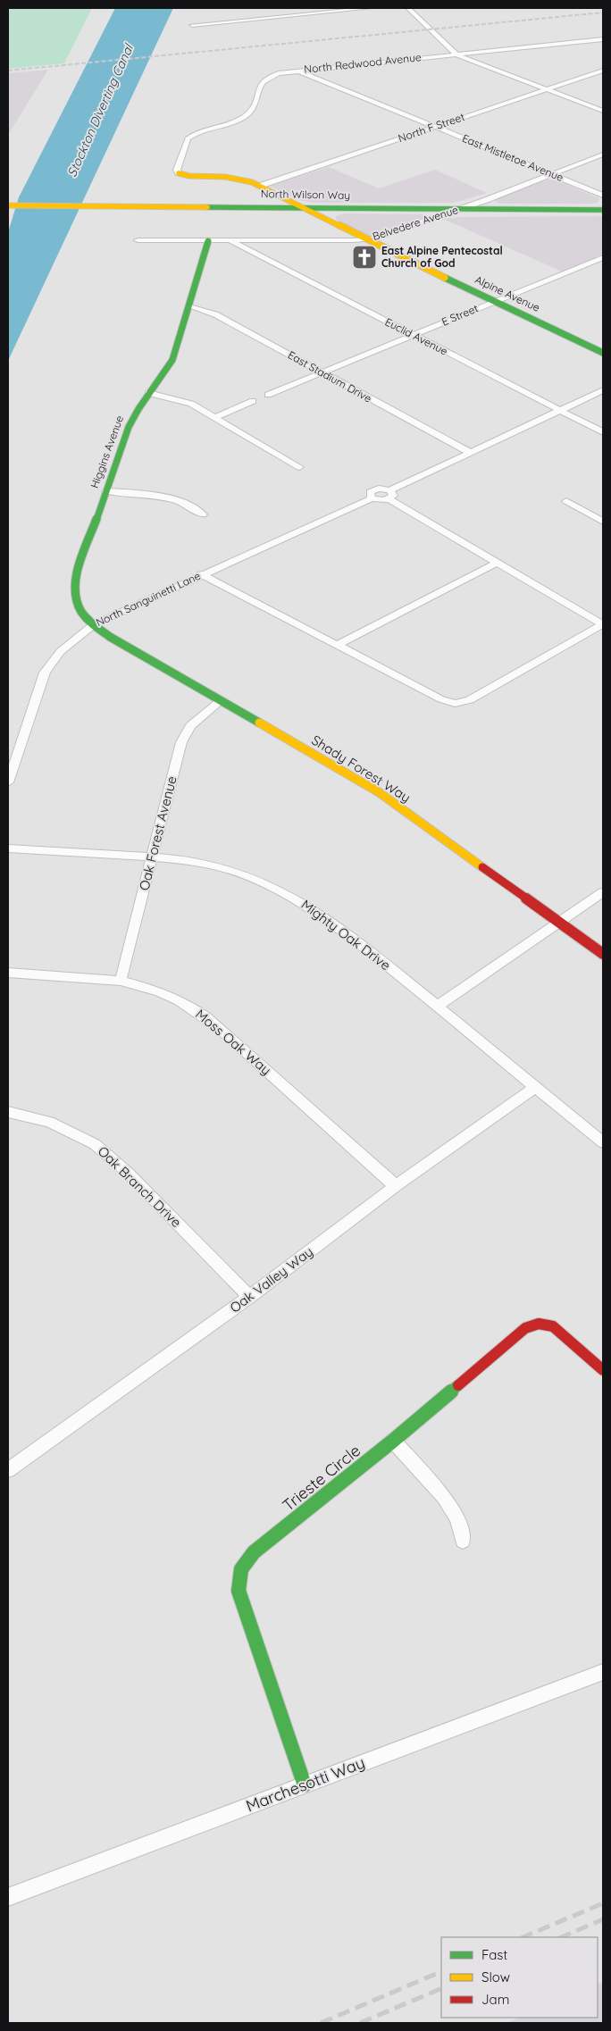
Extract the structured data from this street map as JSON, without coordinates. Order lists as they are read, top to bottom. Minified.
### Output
{"streets":{"street":["North Redwood Avenue","North F Street","East Mistletoe Avenue","North Wilson Way","Belvedere Avenue","Alpine Avenue","E Street","Euclid Avenue","East Stadium Drive","Higgins Avenue","North Sanguinetti Lane","Shady Forest Way","Oak Forest Avenue","Mighty Oak Drive","Moss Oak Way","Oak Branch Drive","Oak Valley Way","Trieste Circle","Marchesotti Way"]},"crossings":[["North Redwood Avenue","East Mistletoe Avenue"],["North Redwood Avenue","Alpine Avenue"],["North F Street","East Mistletoe Avenue"],["North F Street","Alpine Avenue"],["East Mistletoe Avenue","Belvedere Avenue"],["North Wilson Way","Belvedere Avenue"],["North Wilson Way","Alpine Avenue"],["Belvedere Avenue","Alpine Avenue"],["Belvedere Avenue","Euclid Avenue"],["Belvedere Avenue","Higgins Avenue"],["Alpine Avenue","E Street"],["E Street","Euclid Avenue"],["E Street","East Stadium Drive"],["East Stadium Drive","Higgins Avenue"],["Higgins Avenue","North Sanguinetti Lane"],["Higgins Avenue","Shady Forest Way"],["North Sanguinetti Lane","Shady Forest Way"],["Shady Forest Way","Oak Forest Avenue"],["Oak Forest Avenue","Mighty Oak Drive"],["Oak Forest Avenue","Moss Oak Way"],["Mighty Oak Drive","Oak Valley Way"],["Moss Oak Way","Oak Valley Way"],["Oak Branch Drive","Oak Valley Way"],["Trieste Circle","Marchesotti Way"]],"water":["Stockton Diverting Canal"],"places":{"church":["East Alpine Pentecostal Church of God"]},"legend":["Fast","Slow","Jam"]}
